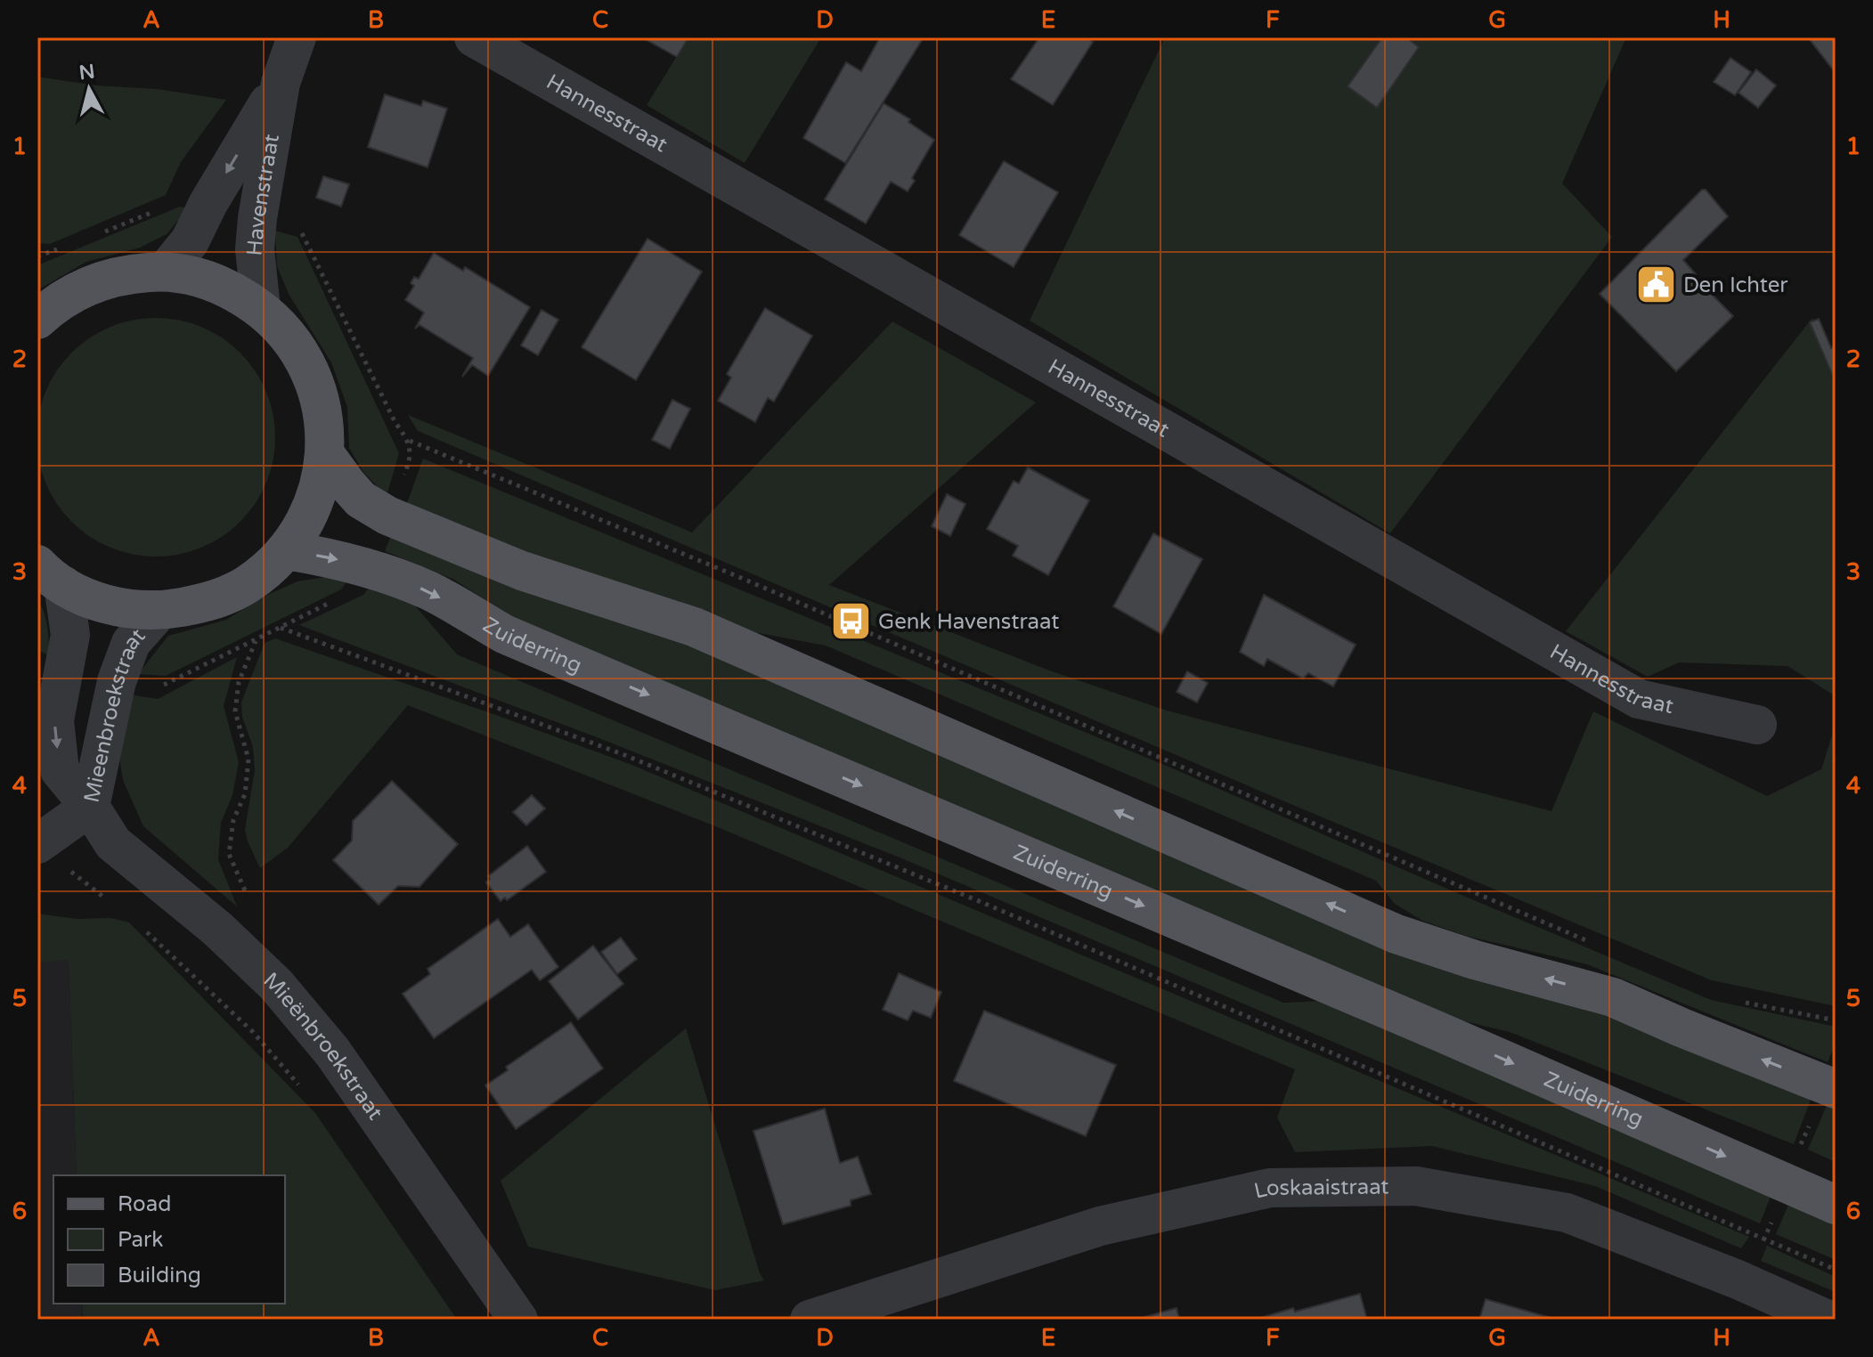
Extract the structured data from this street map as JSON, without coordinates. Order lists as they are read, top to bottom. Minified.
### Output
{"streets":{"main road":["Zuiderring"],"street":["Hannesstraat","Havenstraat","Mieenbroekstraat","Mieënbroekstraat","Loskaaistraat"]},"crossings":[["Mieenbroekstraat","Mieënbroekstraat"]],"one_way":["Havenstraat","Mieenbroekstraat"],"places":{"public building":["Den Ichter"],"bus stop":["Genk Havenstraat"]},"legend":["Road","Park","Building"],"north":"top","grid":{"columns":["A","B","C","D","E","F","G","H"],"rows":["1","2","3","4","5","6"]}}
